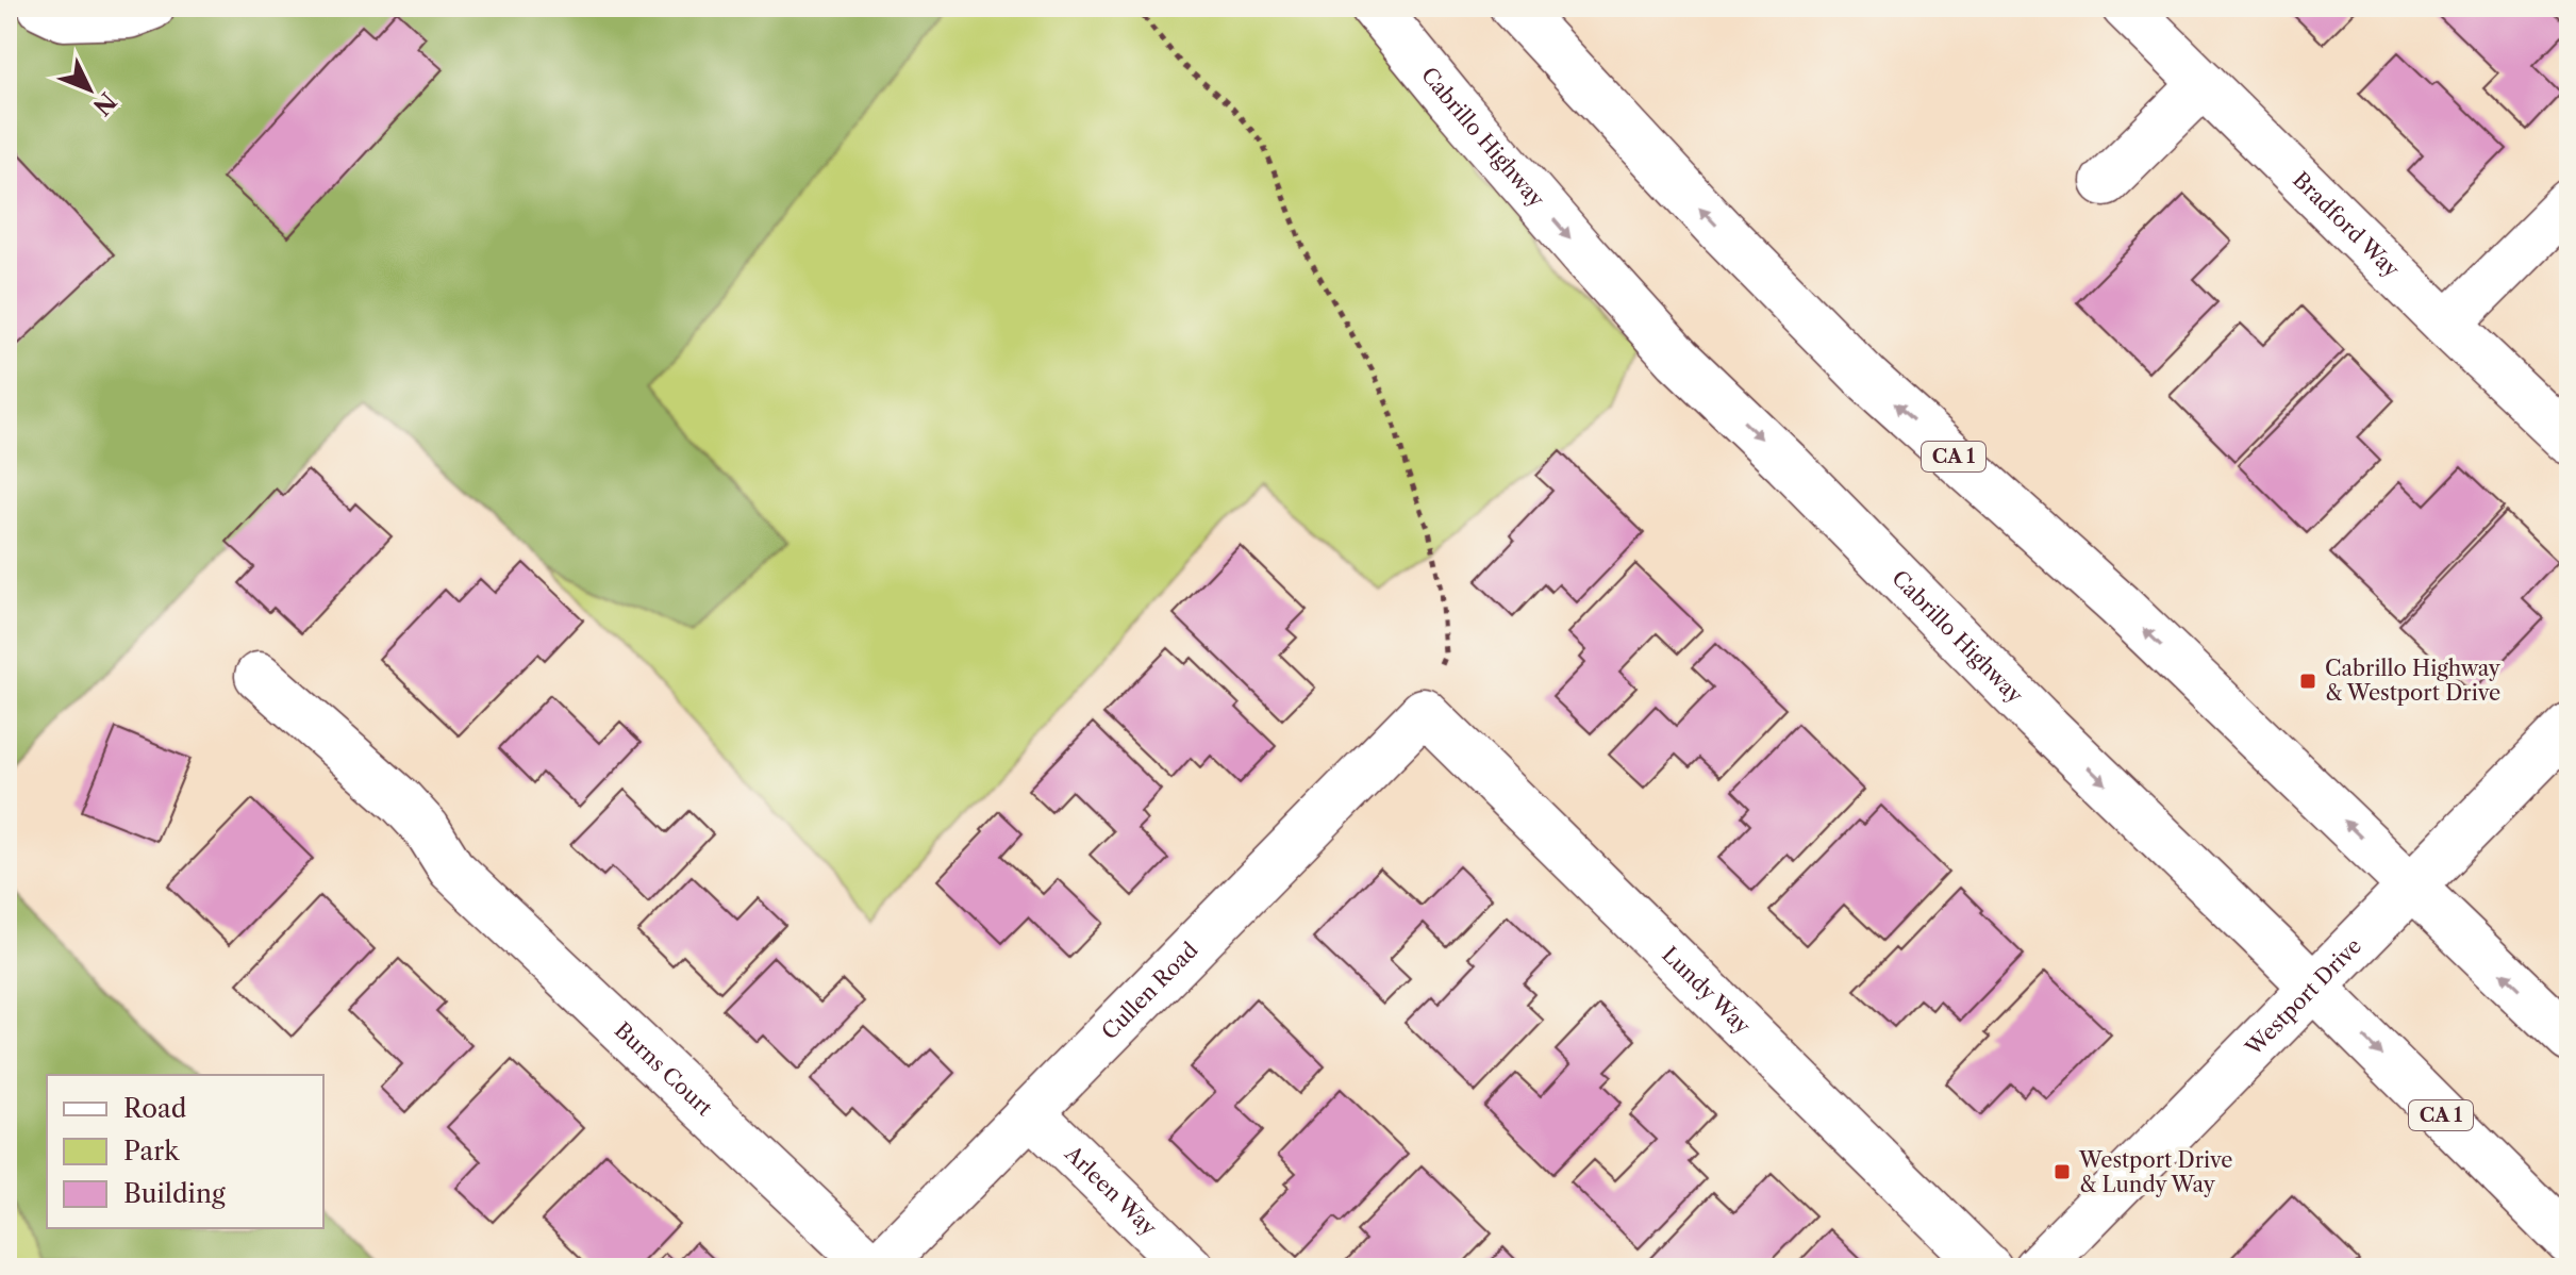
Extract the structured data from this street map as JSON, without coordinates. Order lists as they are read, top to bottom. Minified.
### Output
{"streets":{"main road":["Cabrillo Highway","Bradford Way","CA 1","Cullen Road","Lundy Way","Westport Drive","Burns Court","Arleen Way"]},"crossings":[["Cabrillo Highway","Westport Drive"],["CA 1","Westport Drive"],["Cullen Road","Lundy Way"],["Cullen Road","Burns Court"],["Cullen Road","Arleen Way"]],"places":{"transit":["Cabrillo Highway & Westport Drive","Westport Drive & Lundy Way"]},"legend":["Road","Park","Building"],"north":"bottom right"}
